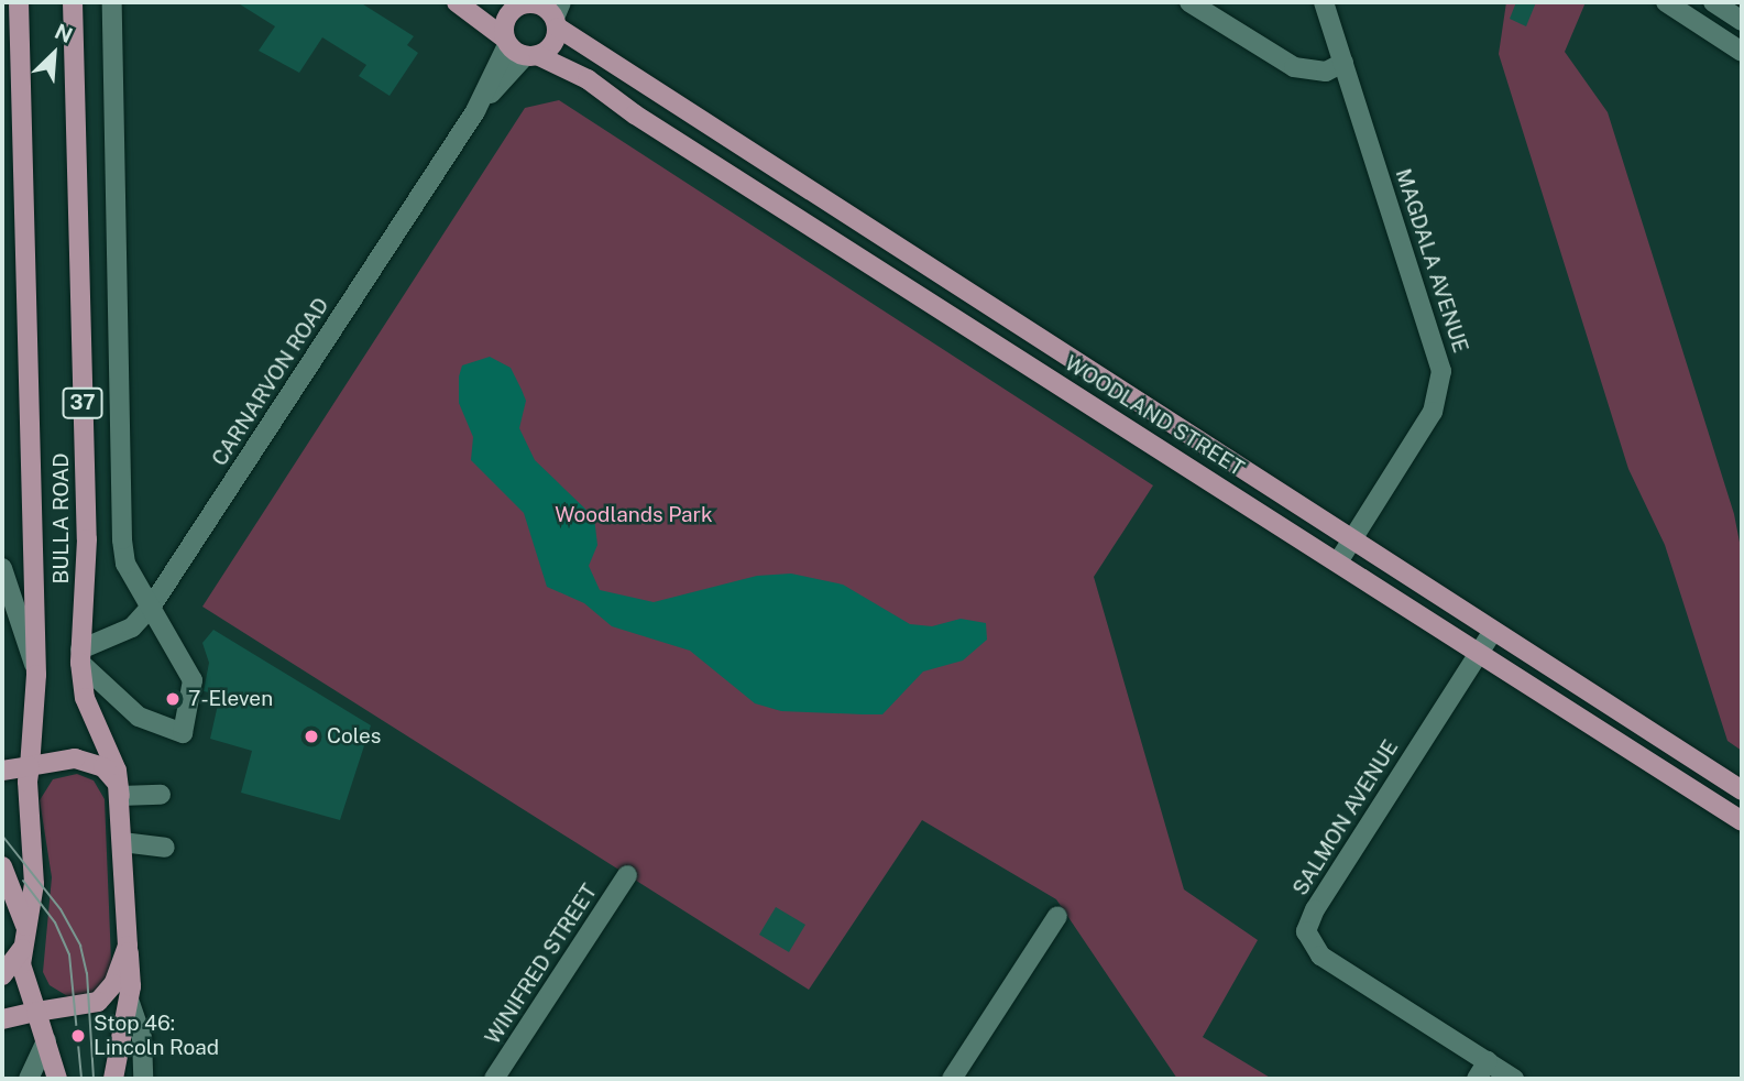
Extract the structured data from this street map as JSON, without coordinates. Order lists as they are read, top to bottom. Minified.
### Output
{"streets":{"main road":["37","WOODLAND STREET","BULLA ROAD"],"street":["MAGDALA AVENUE","CARNARVON ROAD","SALMON AVENUE","WINIFRED STREET"]},"crossings":[["MAGDALA AVENUE","WOODLAND STREET"],["CARNARVON ROAD","WOODLAND STREET"],["CARNARVON ROAD","BULLA ROAD"],["37","BULLA ROAD"],["WOODLAND STREET","SALMON AVENUE"]],"parks":["Woodlands Park"],"places":["7-Eleven","Coles","Stop 46: Lincoln Road"],"north":"top right"}
